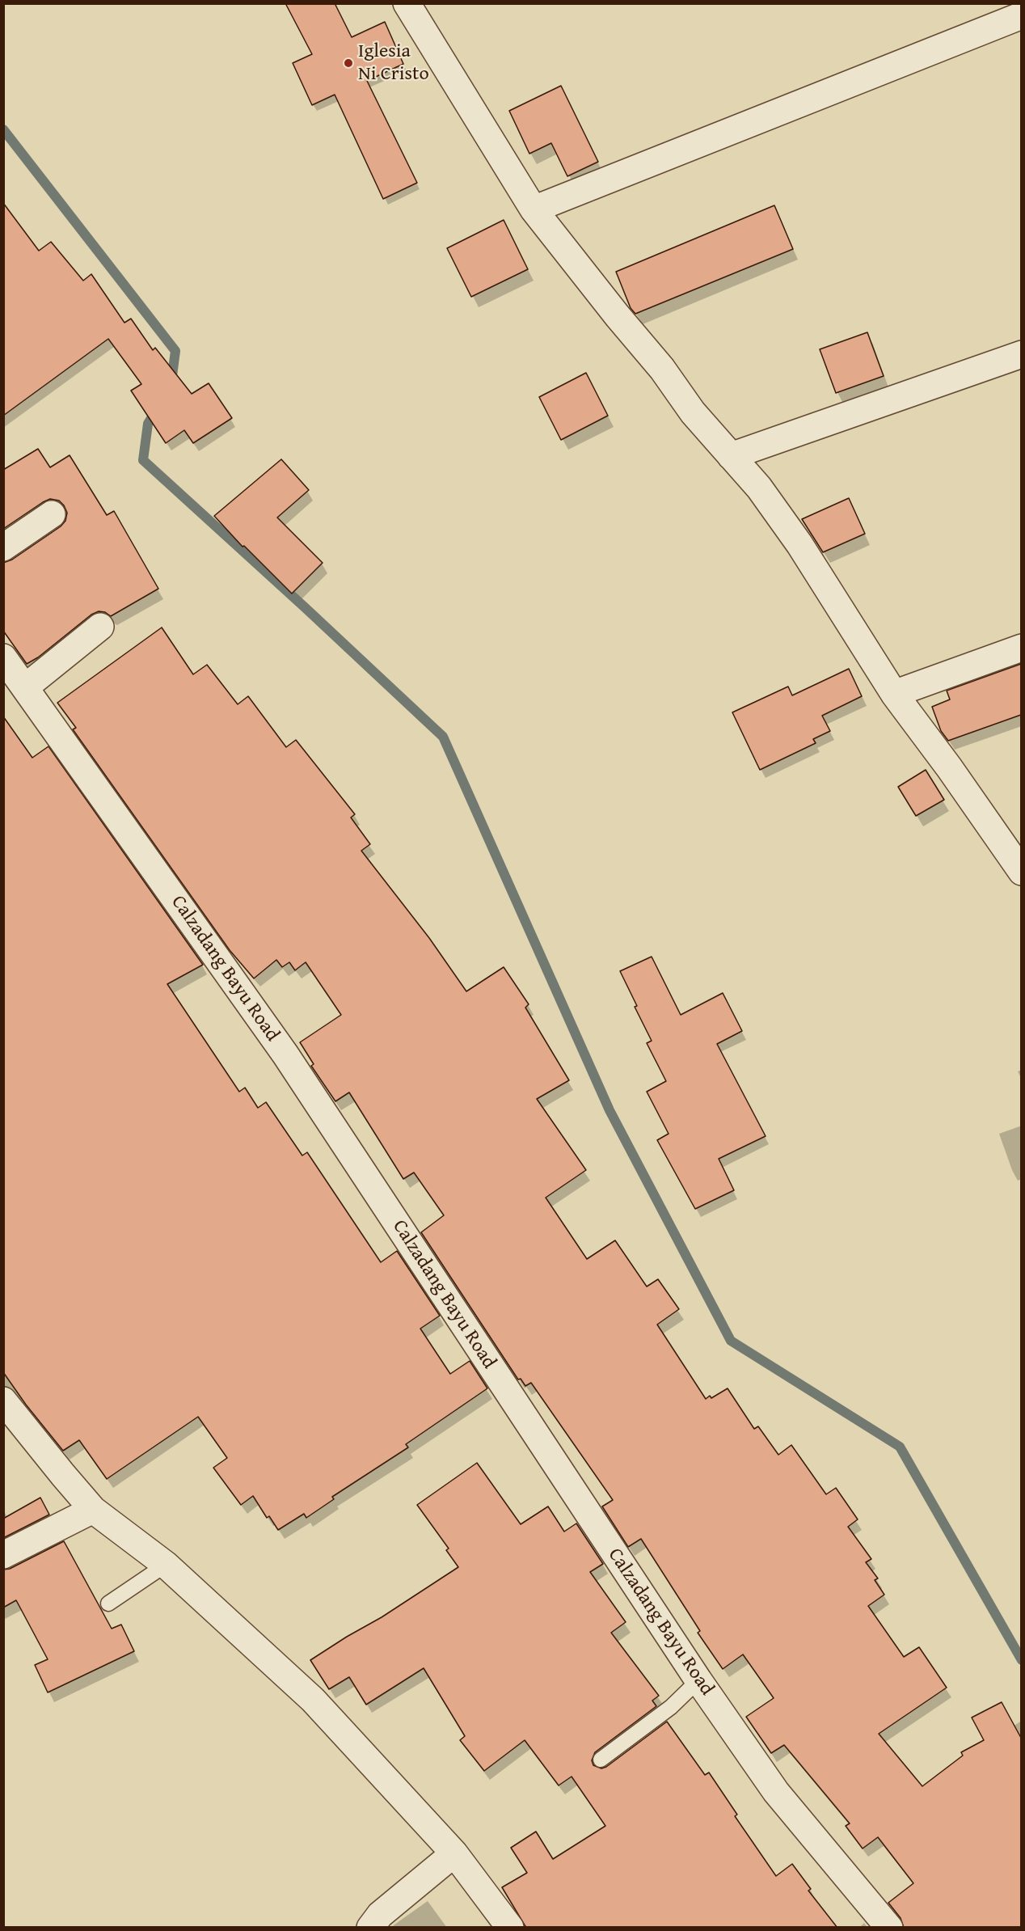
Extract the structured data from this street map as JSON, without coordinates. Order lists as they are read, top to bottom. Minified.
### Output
{"streets":{"street":["Calzadang Bayu Road"]},"places":["Iglesia Ni Cristo"]}
